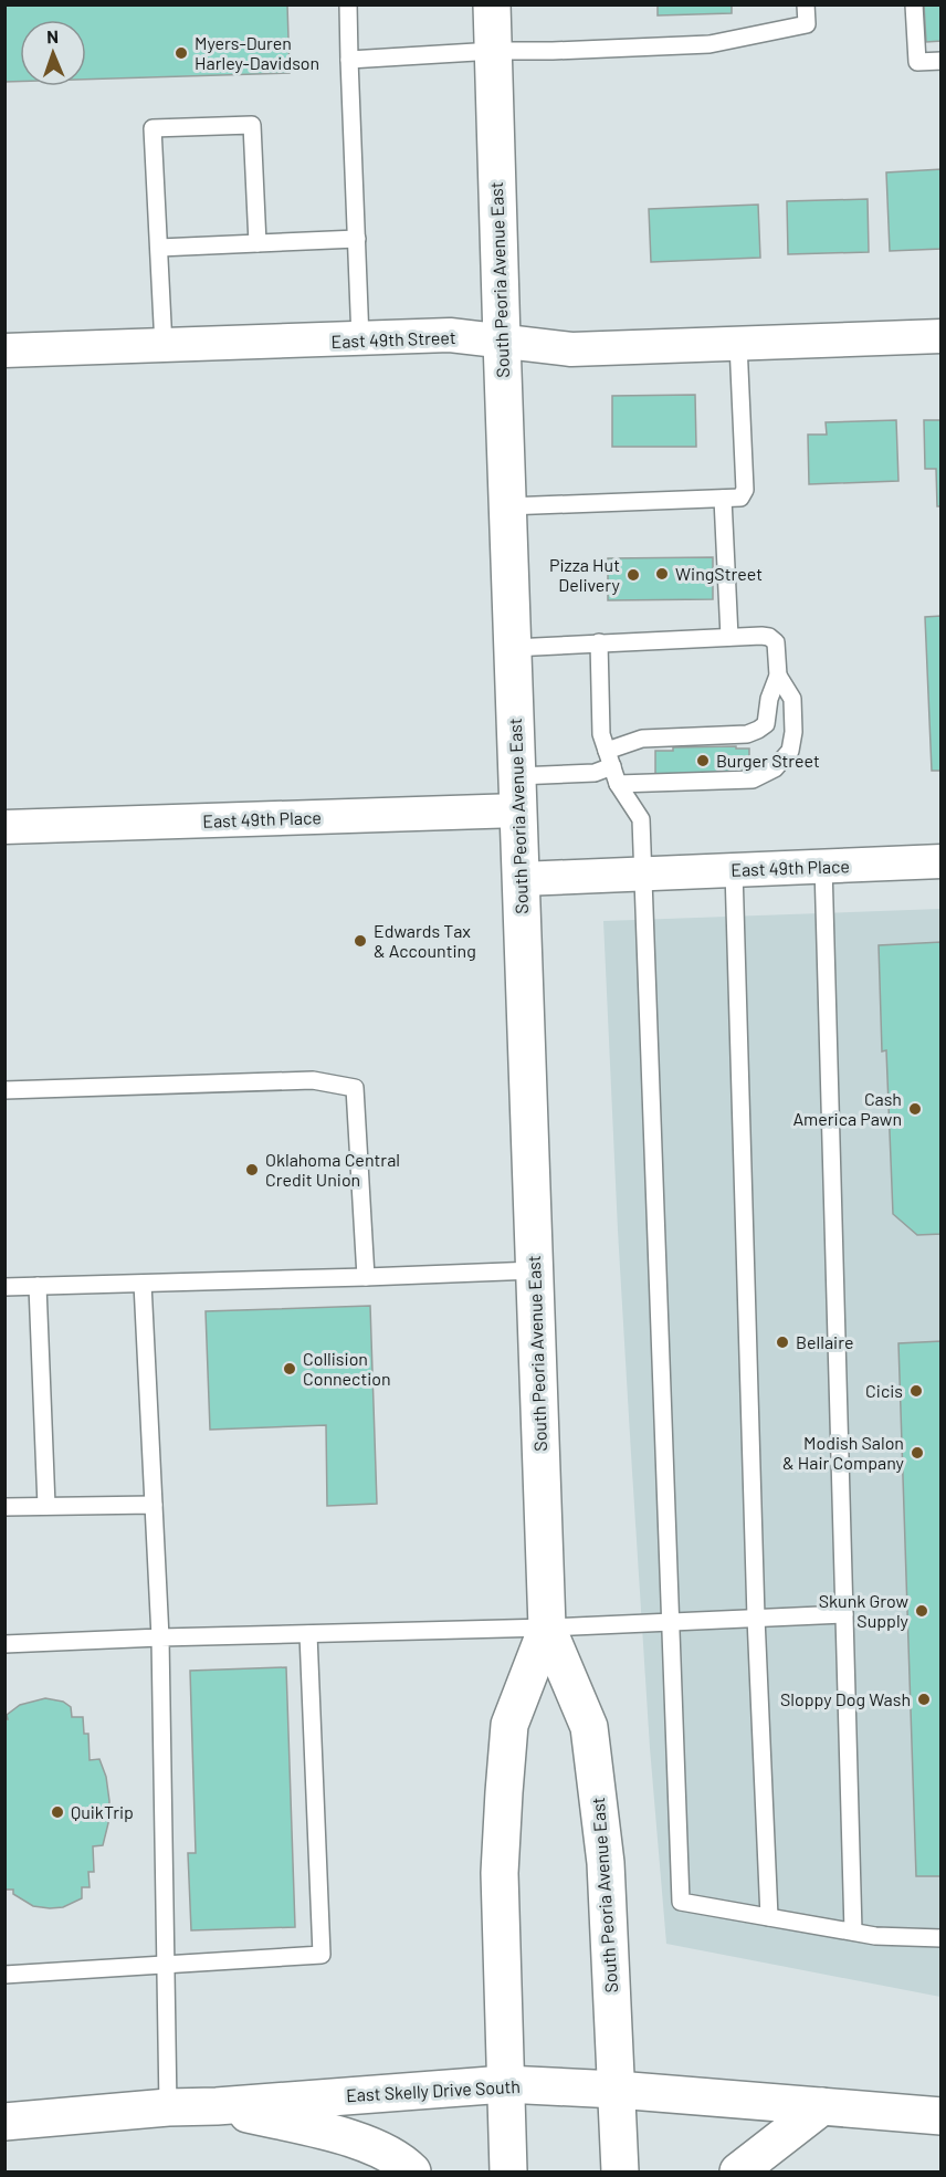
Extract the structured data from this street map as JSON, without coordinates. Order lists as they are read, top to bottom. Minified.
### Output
{"streets":{"main road":["South Peoria Avenue East","East Skelly Drive South"],"street":["East 49th Street","East 49th Place"]},"crossings":[["South Peoria Avenue East","East 49th Street"],["South Peoria Avenue East","East 49th Place"],["South Peoria Avenue East","East Skelly Drive South"]],"places":["Myers-Duren Harley-Davidson","WingStreet","Pizza Hut Delivery","Burger Street","Edwards Tax & Accounting","Cash America Pawn","Oklahoma Central Credit Union","Bellaire","Collision Connection","Cicis","Modish Salon & Hair Company","Skunk Grow Supply","Sloppy Dog Wash","QuikTrip"],"north":"top"}
